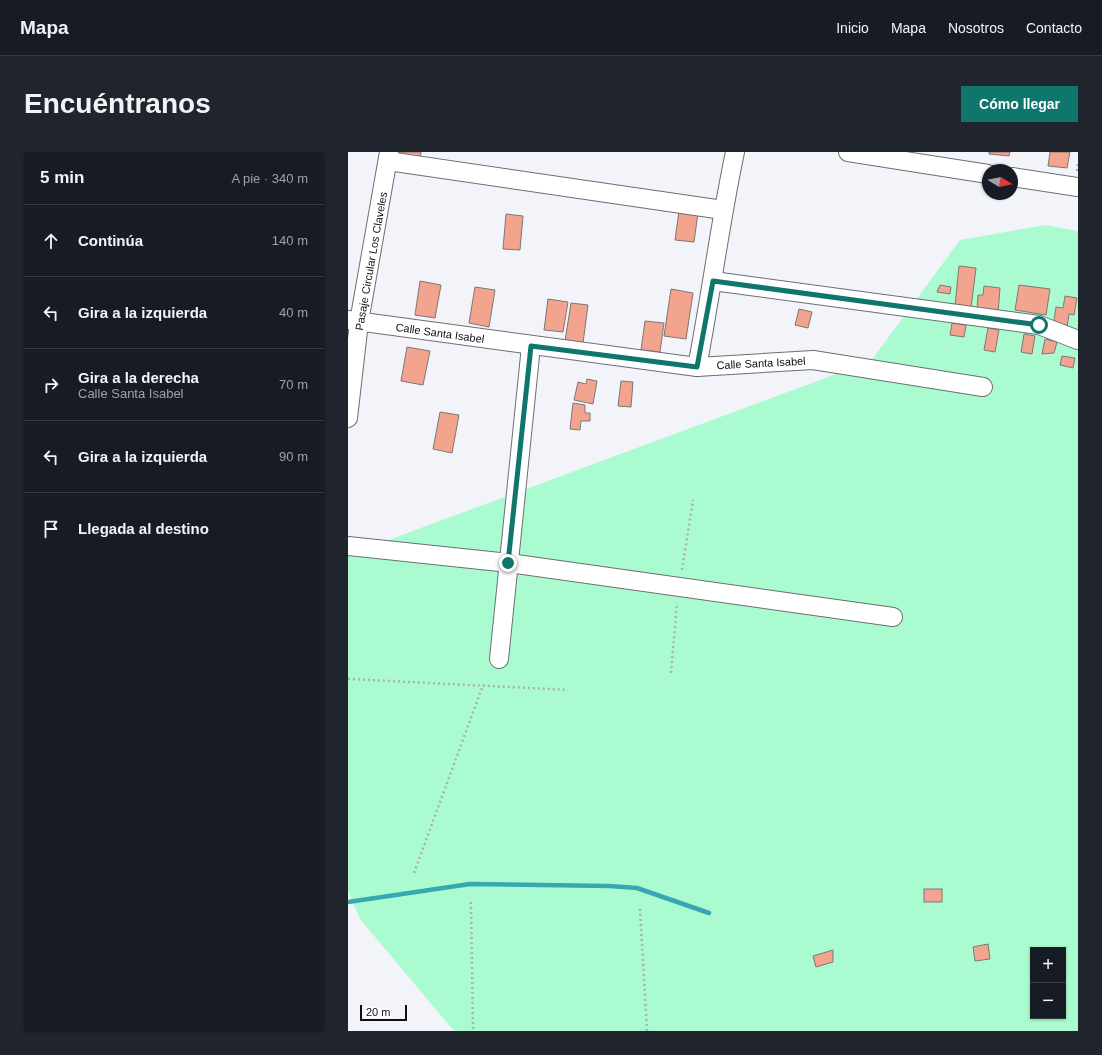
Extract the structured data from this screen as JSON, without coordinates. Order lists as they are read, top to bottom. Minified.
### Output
{"streets":{"street":["Pasaje Circular Los Claveles","Calle Santa Isabel"]},"crossings":[["Pasaje Circular Los Claveles","Calle Santa Isabel"]],"scale_bar":"20 m","north":"right","page":{"header":"Mapa","nav":["Inicio","Mapa","Nosotros","Contacto"],"buttons":"Cómo llegar","title":"Encuéntranos","heading":["5 min","A pie · 340 m"],"list":[["Continúa","140 m"],["Gira a la izquierda","40 m"],["Gira a la derecha","Calle Santa Isabel","70 m"],["Gira a la izquierda","90 m"],"Llegada al destino"],"map_buttons":["+","−"],"scale":"20 m"}}
